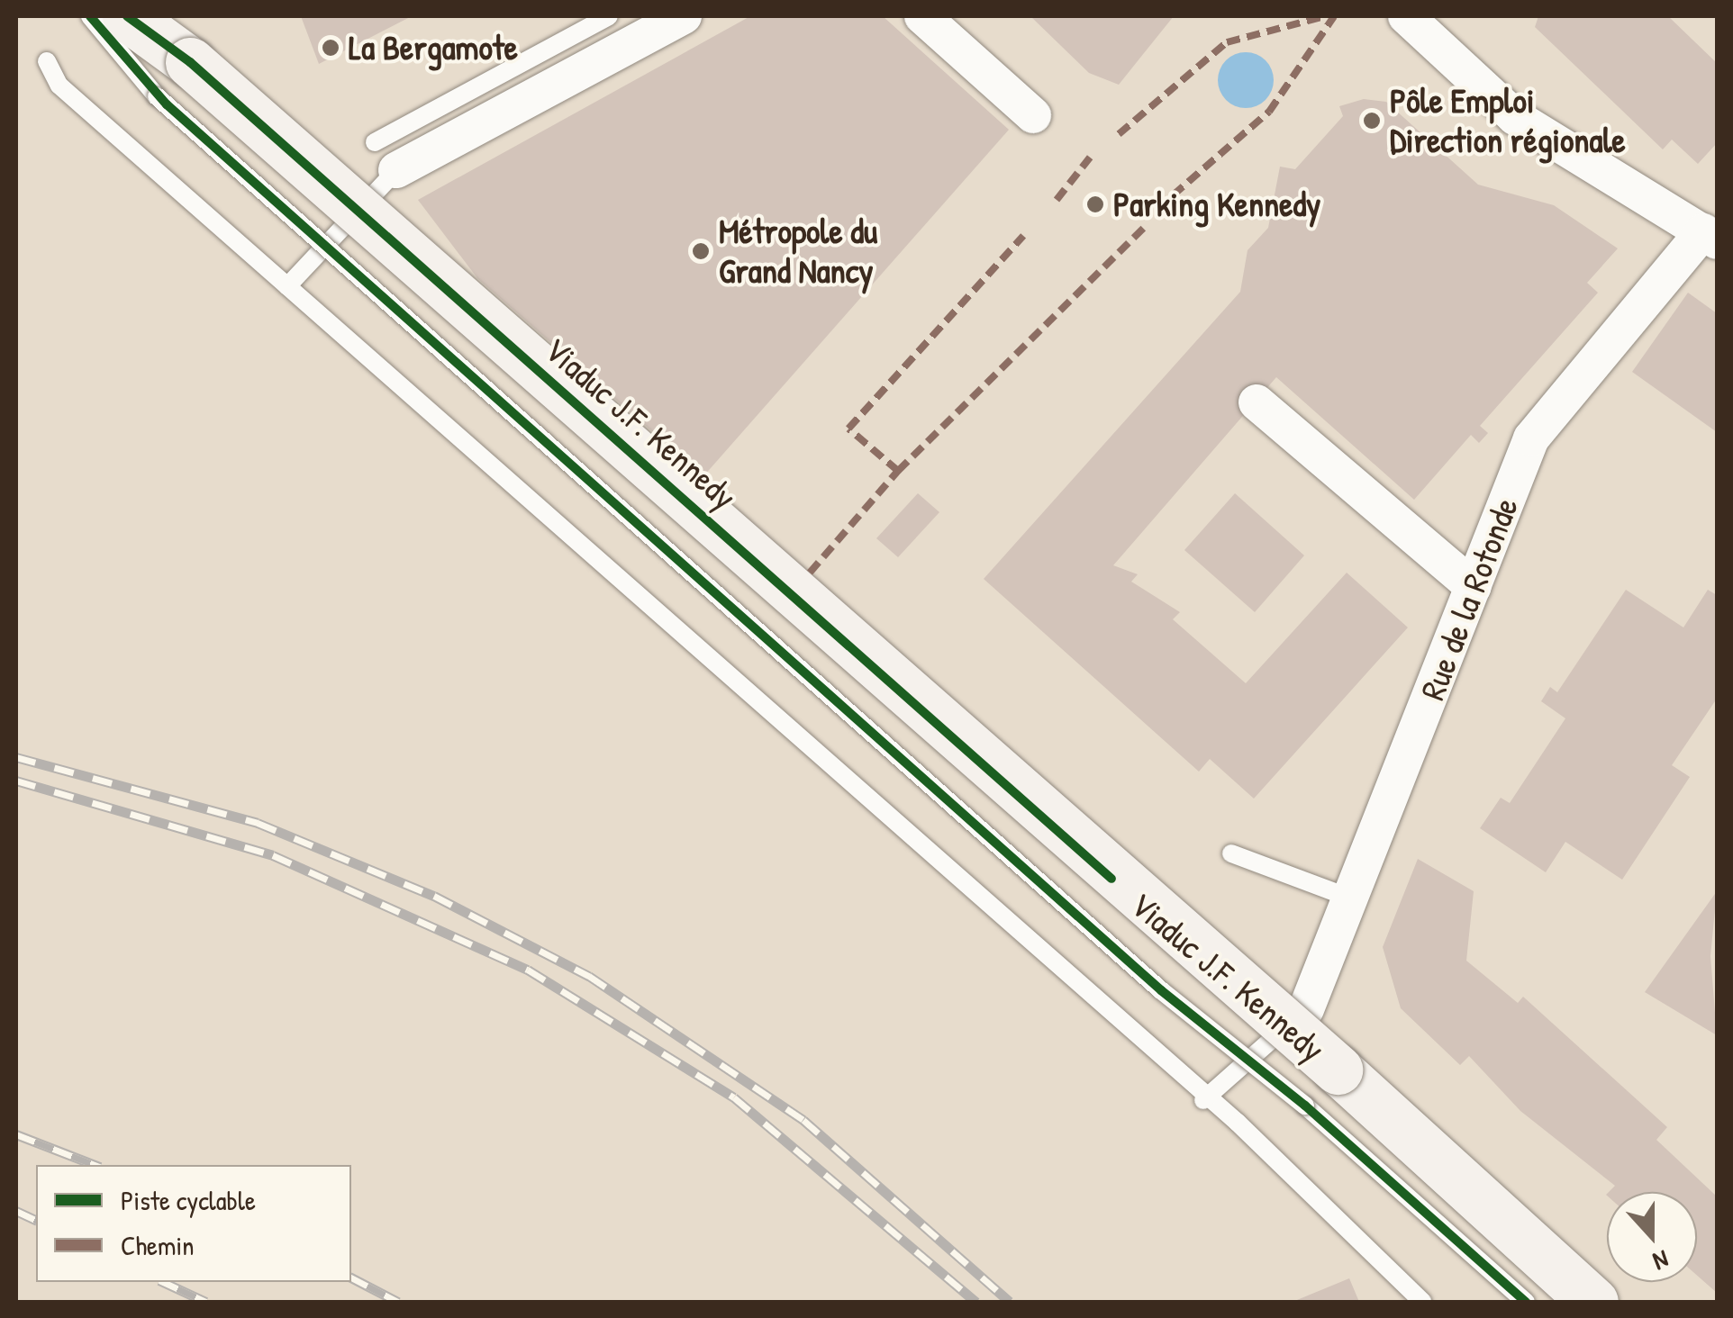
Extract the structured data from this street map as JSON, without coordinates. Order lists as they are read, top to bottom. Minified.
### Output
{"streets":{"main road":["Viaduc J.F. Kennedy"],"street":["Rue de la Rotonde"]},"places":["La Bergamote","Pôle Emploi Direction régionale","Parking Kennedy","Métropole du Grand Nancy"],"legend":["Piste cyclable","Chemin"],"north":"bottom"}
